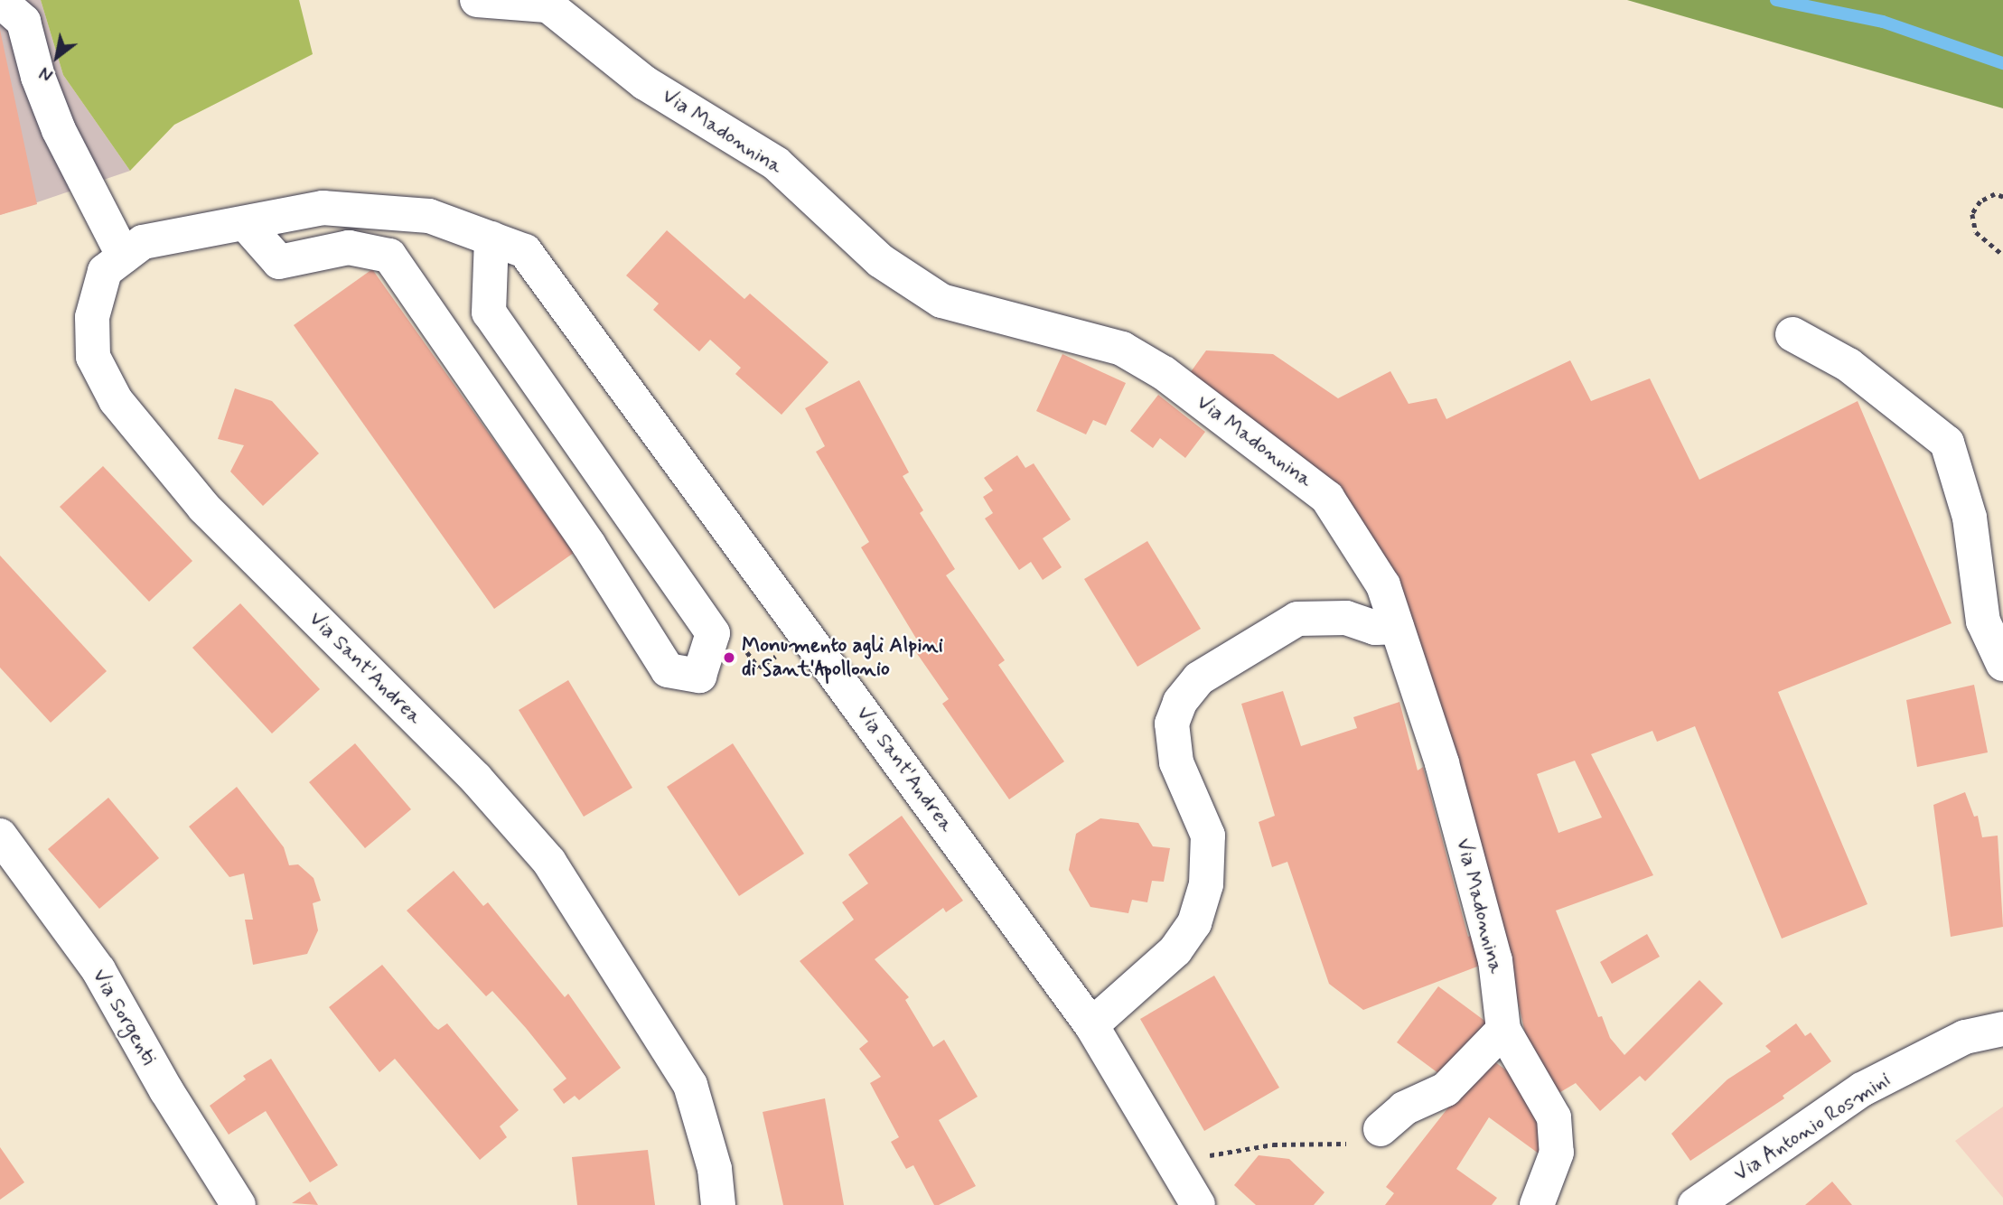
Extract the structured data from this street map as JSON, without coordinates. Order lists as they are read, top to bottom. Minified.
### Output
{"streets":{"street":["Via Madonnina","Via Sant'Andrea","Via Sorgenti","Via Antonio Rosmini"]},"places":["Monumento agli Alpini di Sant'Apollonio"],"north":"bottom left"}
